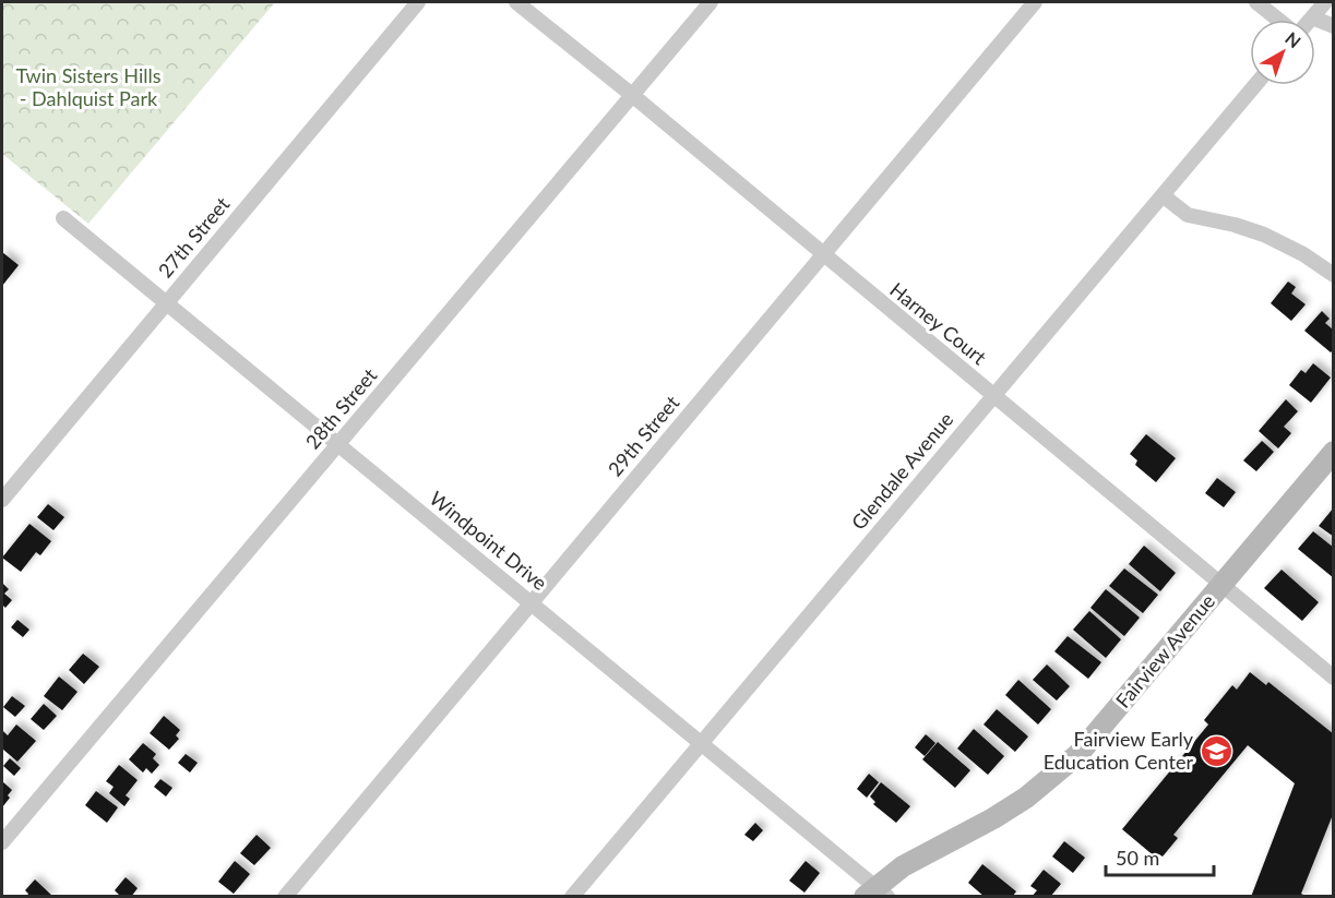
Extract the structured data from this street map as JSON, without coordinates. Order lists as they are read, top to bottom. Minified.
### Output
{"streets":{"street":["27th Street","Harney Court","28th Street","29th Street","Glendale Avenue","Windpoint Drive","Fairview Avenue"]},"crossings":[["27th Street","Windpoint Drive"],["Harney Court","28th Street"],["Harney Court","29th Street"],["Harney Court","Glendale Avenue"],["Harney Court","Fairview Avenue"],["28th Street","Windpoint Drive"],["29th Street","Windpoint Drive"],["Glendale Avenue","Windpoint Drive"],["Windpoint Drive","Fairview Avenue"]],"parks":["Twin Sisters Hills - Dahlquist Park"],"places":{"school or university":["Fairview Early Education Center"]},"scale_bar":"50 m","north":"top right"}
